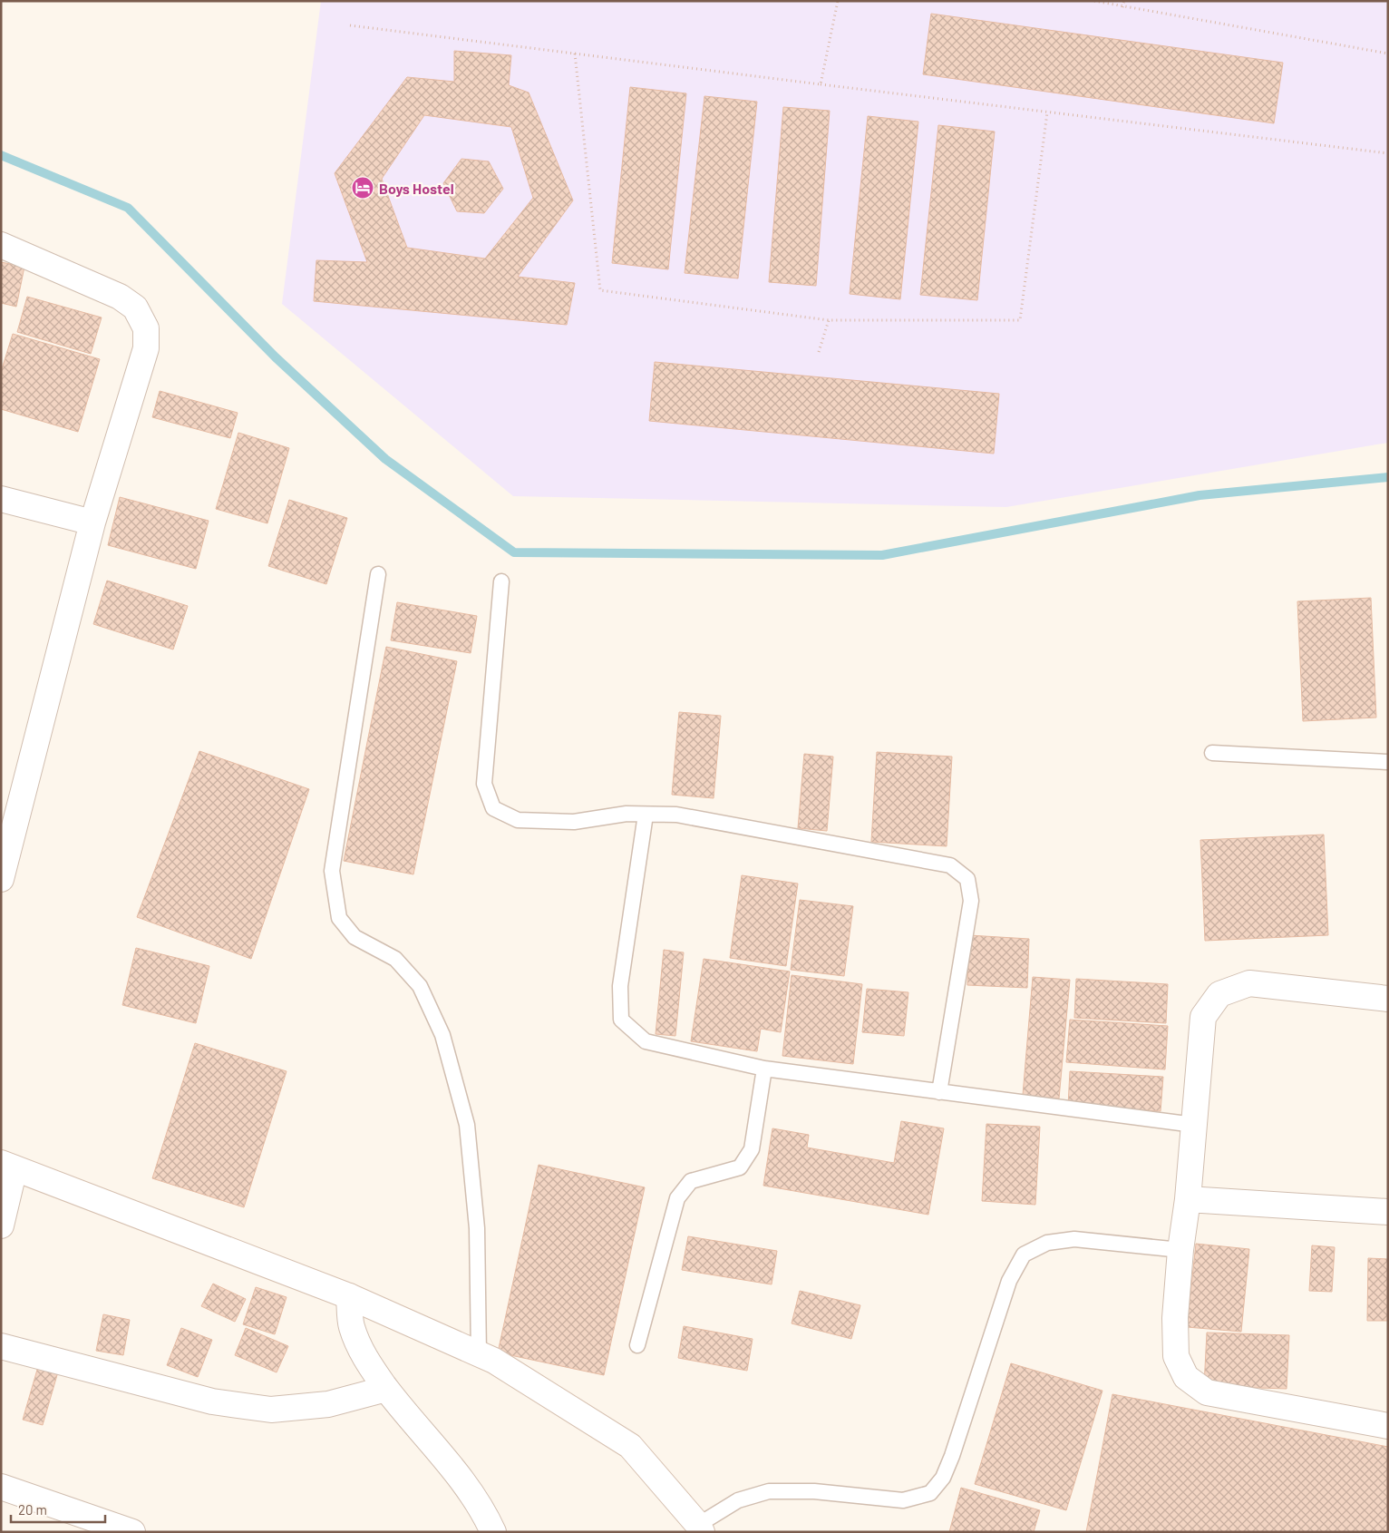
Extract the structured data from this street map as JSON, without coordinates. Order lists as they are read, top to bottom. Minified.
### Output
{"places":{"hotel":["Boys Hostel"]},"scale_bar":"20 m"}
